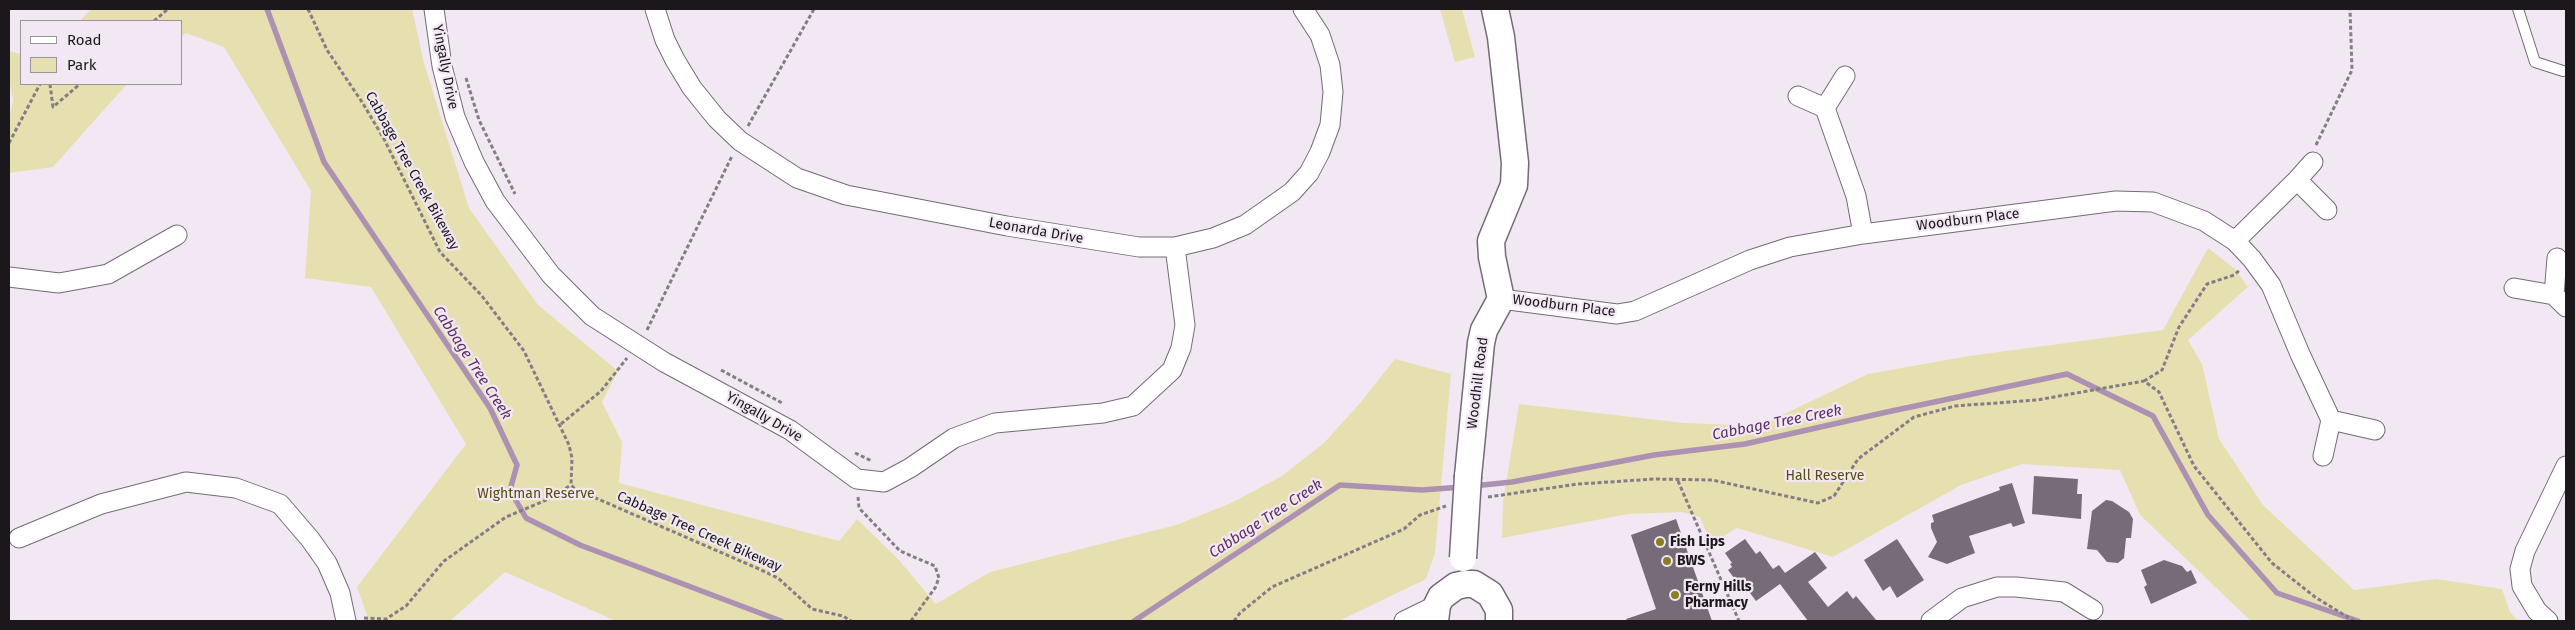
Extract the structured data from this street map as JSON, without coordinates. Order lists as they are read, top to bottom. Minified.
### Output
{"streets":{"street":["Yingally Drive","Woodburn Place","Leonarda Drive","Woodhill Road"],"path":["Cabbage Tree Creek Bikeway"]},"crossings":[["Yingally Drive","Leonarda Drive"],["Woodburn Place","Woodhill Road"]],"water":["Cabbage Tree Creek"],"parks":["Hall Reserve","Wightman Reserve"],"places":["Fish Lips","BWS","Ferny Hills Pharmacy"],"legend":["Road","Park"]}
